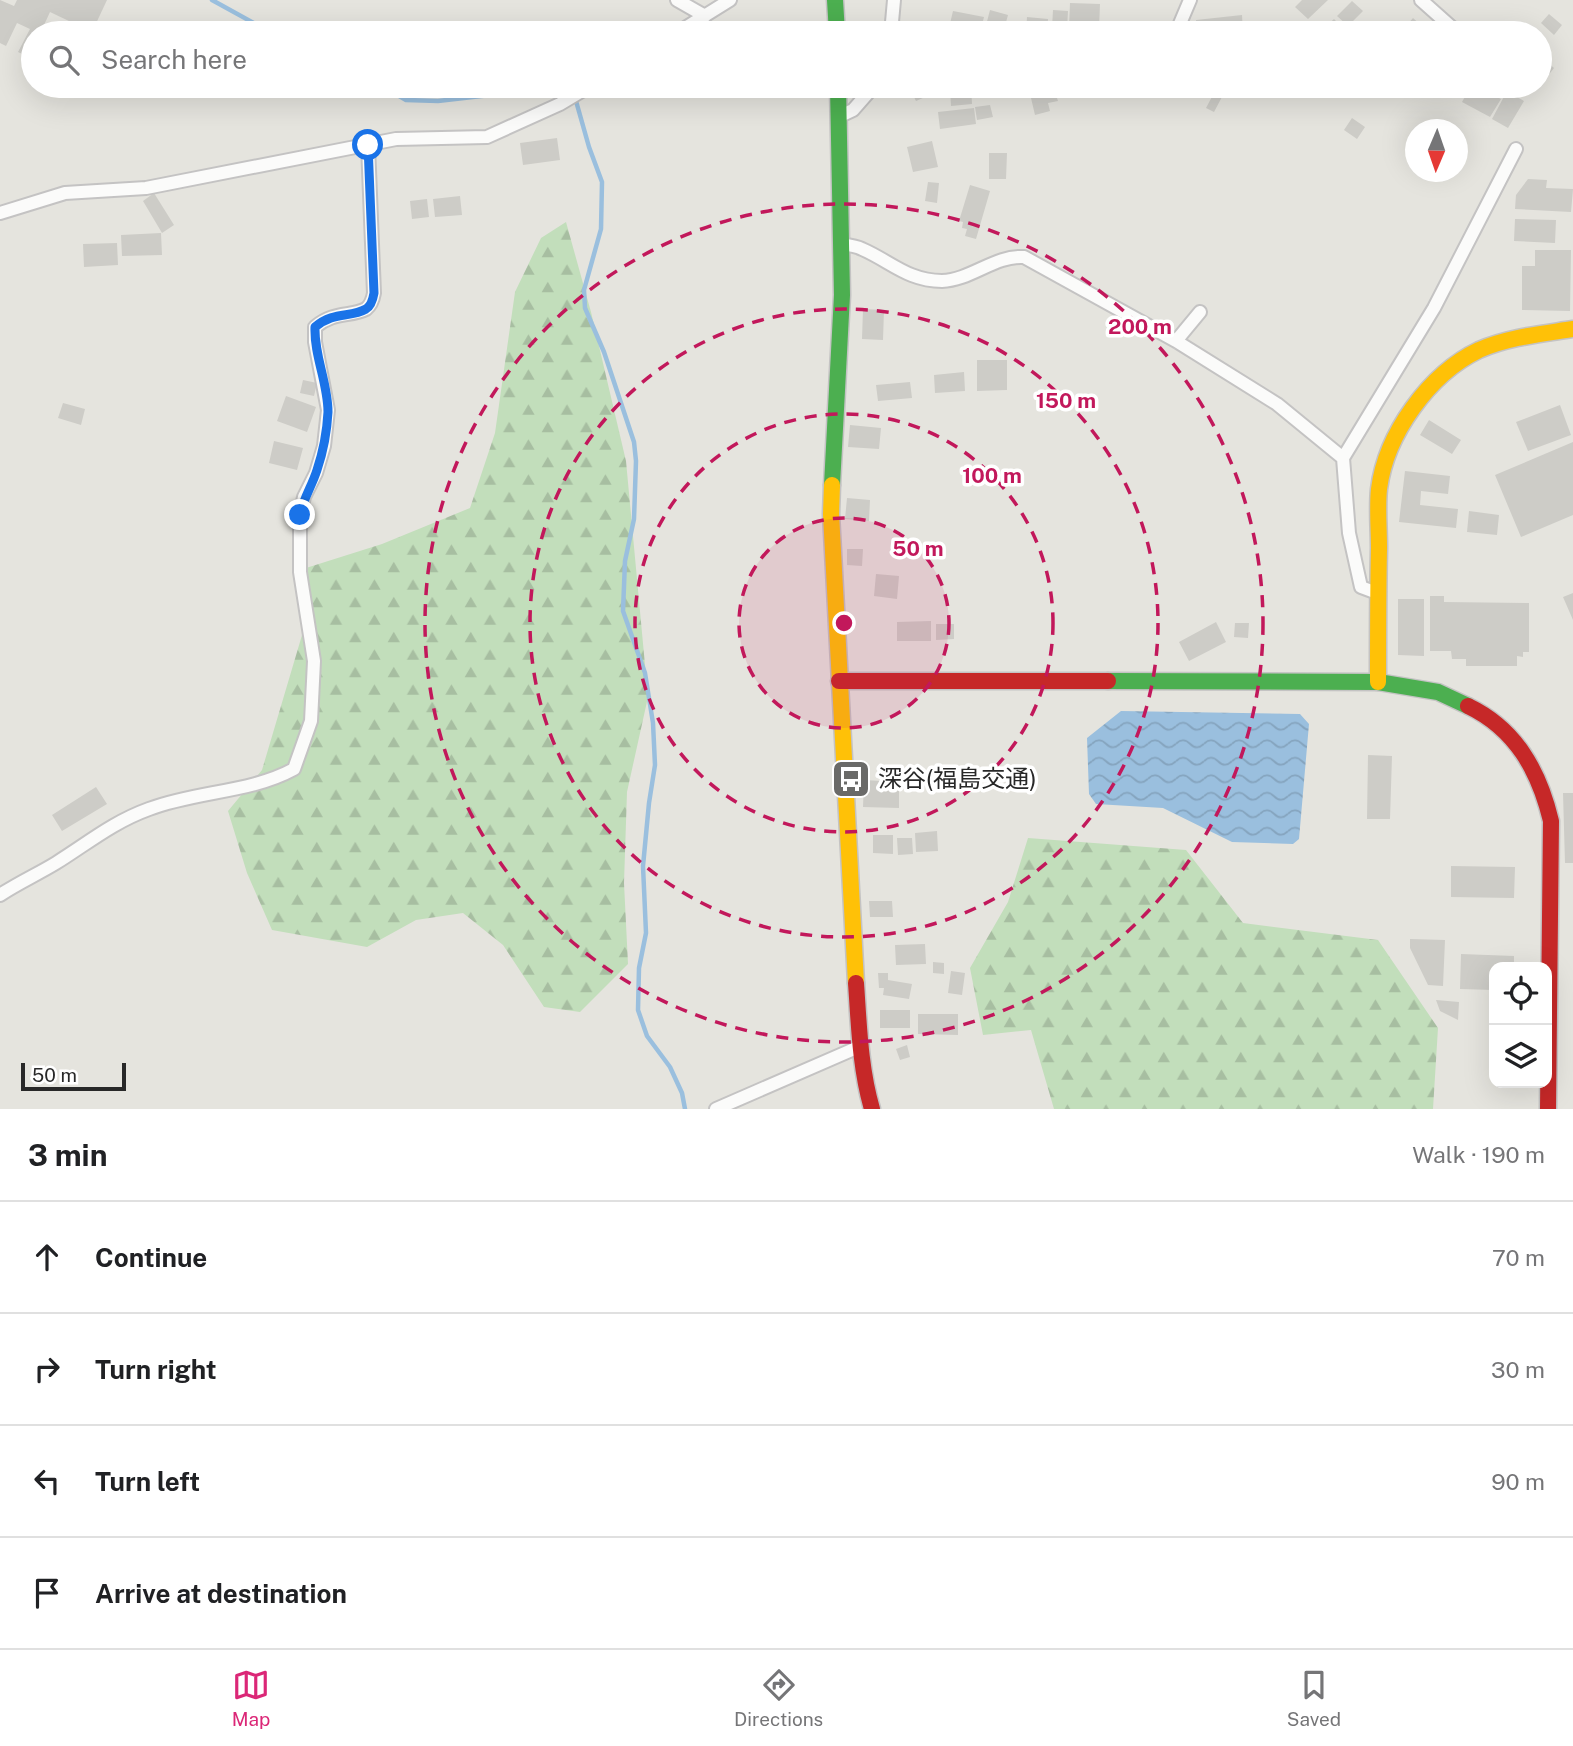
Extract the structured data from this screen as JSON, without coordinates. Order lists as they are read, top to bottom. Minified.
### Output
{"places":{"bus stop":["深谷(福島交通)"]},"scale_bar":"50 m","north":"bottom","page":{"search":"Search here","scale":"50 m","heading":["3 min","Walk · 190 m"],"list":[["Continue","70 m"],["Turn right","30 m"],["Turn left","90 m"],"Arrive at destination"],"nav":["Map","Directions","Saved"]},"rings":["200 m","150 m","100 m","50 m"]}
